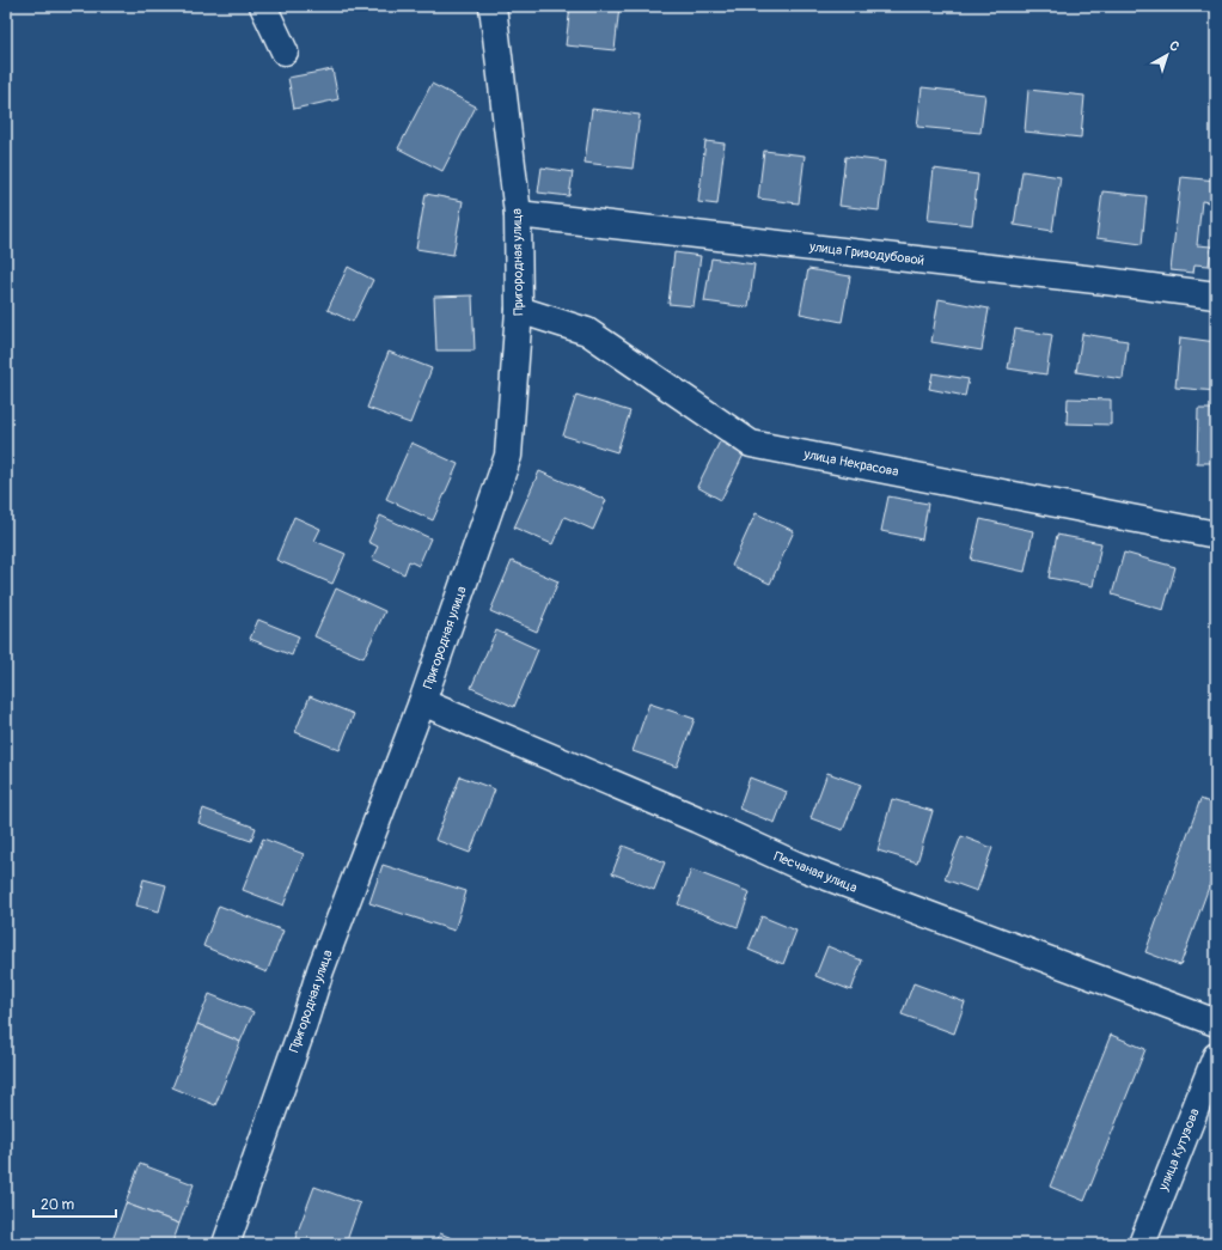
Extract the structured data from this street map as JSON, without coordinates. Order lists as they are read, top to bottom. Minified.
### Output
{"streets":{"street":["улица Гризодубовой","Пригородная улица","улица Некрасова","Песчаная улица","улица Кутузова"]},"crossings":[["улица Гризодубовой","Пригородная улица"],["Пригородная улица","улица Некрасова"],["Пригородная улица","Песчаная улица"]],"scale_bar":"20 m","north":"top right"}
